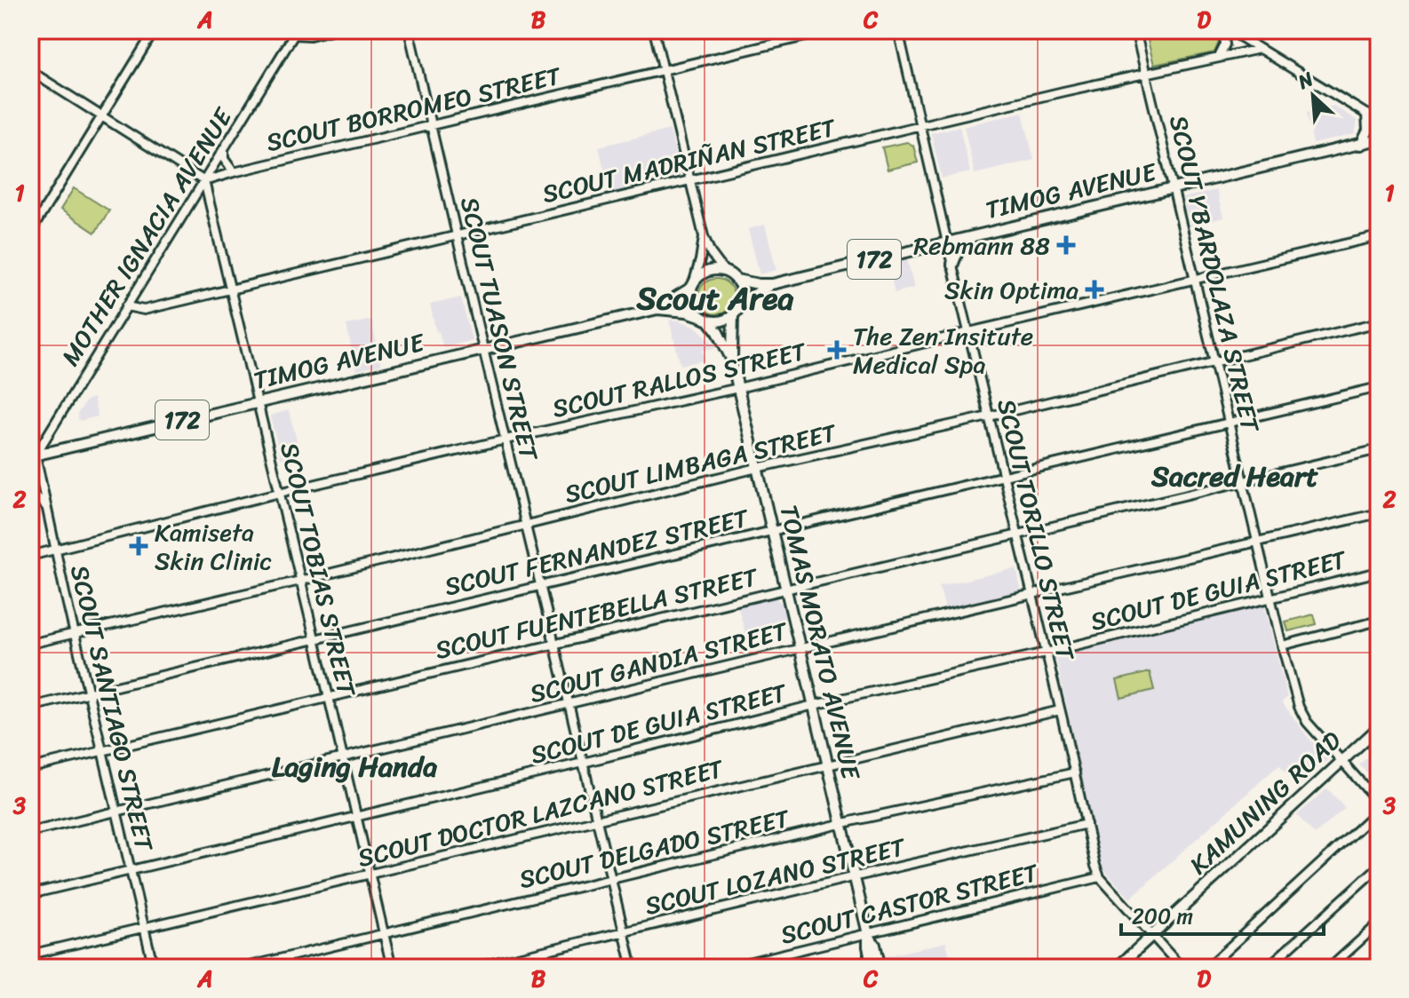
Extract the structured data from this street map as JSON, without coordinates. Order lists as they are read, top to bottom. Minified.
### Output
{"streets":{"main road":["TIMOG AVENUE","172","TOMAS MORATO AVENUE","KAMUNING ROAD"],"street":["SCOUT BORROMEO STREET","SCOUT MADRIÑAN STREET","MOTHER IGNACIA AVENUE","SCOUT YBARDOLAZA STREET","SCOUT TUASON STREET","SCOUT RALLOS STREET","SCOUT LIMBAGA STREET","SCOUT TORILLO STREET","SCOUT FERNANDEZ STREET","SCOUT TOBIAS STREET","SCOUT DE GUIA STREET","SCOUT FUENTEBELLA STREET","SCOUT GANDIA STREET","SCOUT SANTIAGO STREET","SCOUT DOCTOR LAZCANO STREET","SCOUT DELGADO STREET","SCOUT LOZANO STREET","SCOUT CASTOR STREET"]},"crossings":[["SCOUT BORROMEO STREET","MOTHER IGNACIA AVENUE"],["SCOUT BORROMEO STREET","SCOUT TUASON STREET"],["SCOUT BORROMEO STREET","SCOUT TOBIAS STREET"],["SCOUT MADRIÑAN STREET","MOTHER IGNACIA AVENUE"],["SCOUT MADRIÑAN STREET","SCOUT YBARDOLAZA STREET"],["SCOUT MADRIÑAN STREET","SCOUT TUASON STREET"],["SCOUT MADRIÑAN STREET","SCOUT TORILLO STREET"],["SCOUT MADRIÑAN STREET","SCOUT TOBIAS STREET"],["TIMOG AVENUE","MOTHER IGNACIA AVENUE"],["TIMOG AVENUE","172"],["TIMOG AVENUE","SCOUT YBARDOLAZA STREET"],["TIMOG AVENUE","SCOUT TUASON STREET"],["TIMOG AVENUE","SCOUT TORILLO STREET"],["TIMOG AVENUE","SCOUT TOBIAS STREET"],["TIMOG AVENUE","TOMAS MORATO AVENUE"],["TIMOG AVENUE","SCOUT SANTIAGO STREET"],["MOTHER IGNACIA AVENUE","SCOUT TOBIAS STREET"],["MOTHER IGNACIA AVENUE","SCOUT SANTIAGO STREET"],["172","TOMAS MORATO AVENUE"],["SCOUT YBARDOLAZA STREET","SCOUT RALLOS STREET"],["SCOUT YBARDOLAZA STREET","SCOUT LIMBAGA STREET"],["SCOUT YBARDOLAZA STREET","SCOUT FERNANDEZ STREET"],["SCOUT YBARDOLAZA STREET","SCOUT DE GUIA STREET"],["SCOUT YBARDOLAZA STREET","SCOUT FUENTEBELLA STREET"],["SCOUT YBARDOLAZA STREET","SCOUT GANDIA STREET"],["SCOUT YBARDOLAZA STREET","KAMUNING ROAD"],["SCOUT TUASON STREET","SCOUT RALLOS STREET"],["SCOUT TUASON STREET","SCOUT LIMBAGA STREET"],["SCOUT TUASON STREET","SCOUT FERNANDEZ STREET"],["SCOUT TUASON STREET","SCOUT DE GUIA STREET"],["SCOUT TUASON STREET","SCOUT FUENTEBELLA STREET"],["SCOUT TUASON STREET","SCOUT GANDIA STREET"],["SCOUT TUASON STREET","SCOUT DOCTOR LAZCANO STREET"],["SCOUT TUASON STREET","SCOUT DELGADO STREET"],["SCOUT TUASON STREET","SCOUT LOZANO STREET"],["SCOUT RALLOS STREET","SCOUT TORILLO STREET"],["SCOUT RALLOS STREET","SCOUT TOBIAS STREET"],["SCOUT RALLOS STREET","TOMAS MORATO AVENUE"],["SCOUT RALLOS STREET","SCOUT SANTIAGO STREET"],["SCOUT LIMBAGA STREET","SCOUT TORILLO STREET"],["SCOUT LIMBAGA STREET","SCOUT TOBIAS STREET"],["SCOUT LIMBAGA STREET","TOMAS MORATO AVENUE"],["SCOUT LIMBAGA STREET","SCOUT SANTIAGO STREET"],["SCOUT TORILLO STREET","SCOUT FERNANDEZ STREET"],["SCOUT TORILLO STREET","SCOUT DE GUIA STREET"],["SCOUT TORILLO STREET","SCOUT FUENTEBELLA STREET"],["SCOUT TORILLO STREET","SCOUT GANDIA STREET"],["SCOUT TORILLO STREET","KAMUNING ROAD"],["SCOUT TORILLO STREET","SCOUT DOCTOR LAZCANO STREET"],["SCOUT TORILLO STREET","SCOUT DELGADO STREET"],["SCOUT TORILLO STREET","SCOUT LOZANO STREET"],["SCOUT TORILLO STREET","SCOUT CASTOR STREET"],["SCOUT FERNANDEZ STREET","SCOUT TOBIAS STREET"],["SCOUT FERNANDEZ STREET","TOMAS MORATO AVENUE"],["SCOUT FERNANDEZ STREET","SCOUT SANTIAGO STREET"],["SCOUT TOBIAS STREET","SCOUT DE GUIA STREET"],["SCOUT TOBIAS STREET","SCOUT FUENTEBELLA STREET"],["SCOUT TOBIAS STREET","SCOUT GANDIA STREET"],["SCOUT TOBIAS STREET","SCOUT DOCTOR LAZCANO STREET"],["SCOUT TOBIAS STREET","SCOUT DELGADO STREET"],["SCOUT DE GUIA STREET","TOMAS MORATO AVENUE"],["SCOUT DE GUIA STREET","SCOUT SANTIAGO STREET"],["SCOUT FUENTEBELLA STREET","TOMAS MORATO AVENUE"],["SCOUT FUENTEBELLA STREET","SCOUT SANTIAGO STREET"],["TOMAS MORATO AVENUE","SCOUT GANDIA STREET"],["TOMAS MORATO AVENUE","SCOUT DOCTOR LAZCANO STREET"],["TOMAS MORATO AVENUE","SCOUT DELGADO STREET"],["TOMAS MORATO AVENUE","SCOUT LOZANO STREET"],["TOMAS MORATO AVENUE","SCOUT CASTOR STREET"],["SCOUT GANDIA STREET","SCOUT SANTIAGO STREET"],["SCOUT SANTIAGO STREET","SCOUT DOCTOR LAZCANO STREET"]],"districts":["Scout Area","Sacred Heart","Laging Handa"],"places":{"health":["Rebmann 88","Skin Optima","The Zen Insitute Medical Spa","Kamiseta Skin Clinic"]},"scale_bar":"200 m","north":"top left","grid":{"columns":["A","B","C","D"],"rows":["1","2","3"]}}
